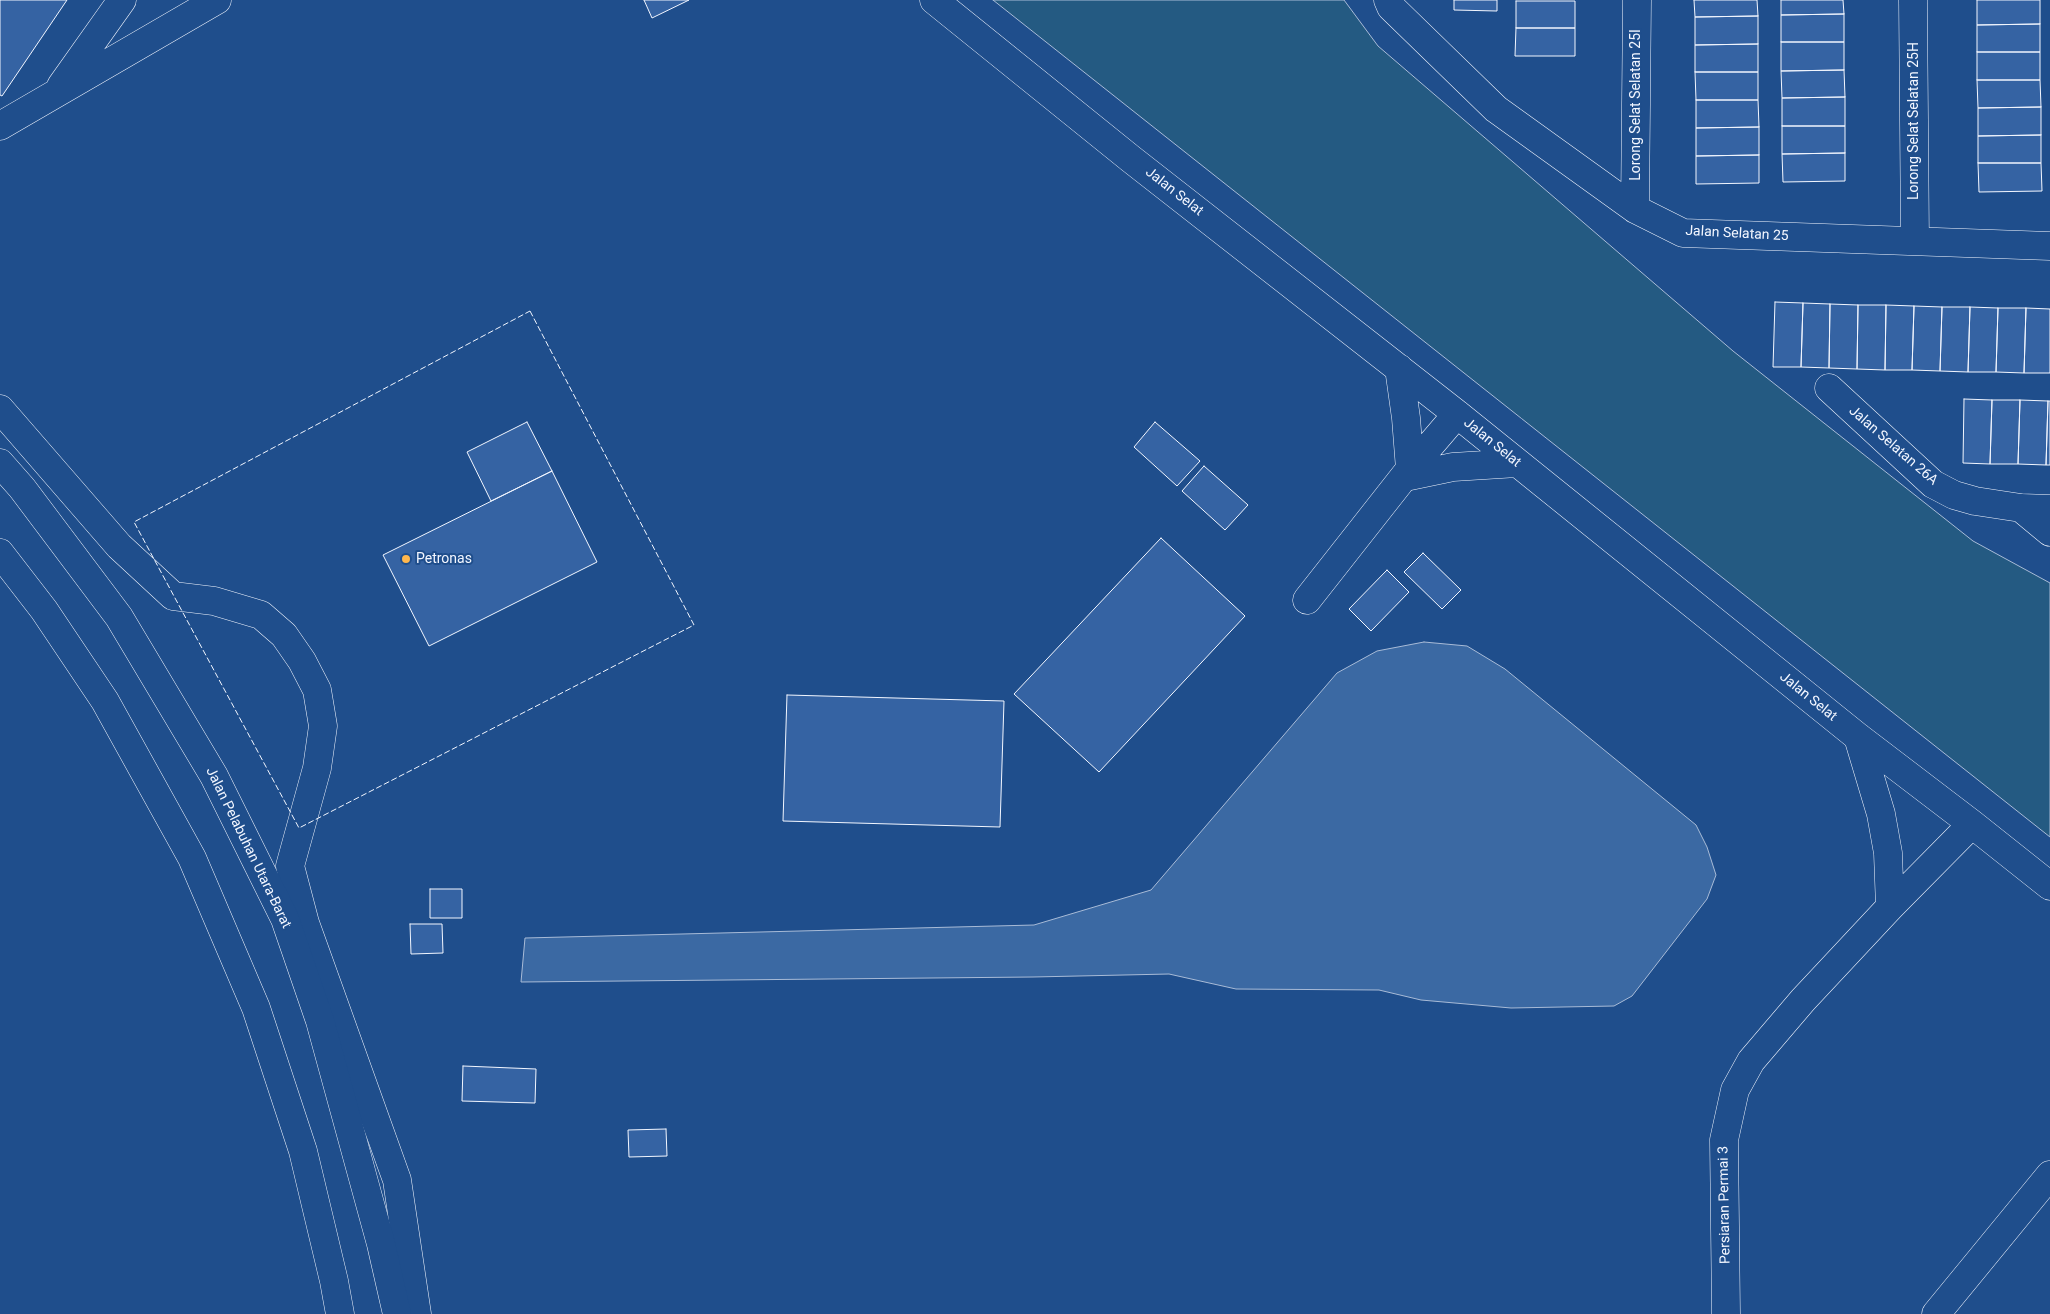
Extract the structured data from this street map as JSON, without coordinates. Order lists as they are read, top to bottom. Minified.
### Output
{"streets":{"street":["Lorong Selat Selatan 25I","Lorong Selat Selatan 25H","Jalan Selat","Jalan Selatan 25","Jalan Selatan 26A","Jalan Pelabuhan Utara-Barat","Persiaran Permai 3"]},"crossings":[["Lorong Selat Selatan 25I","Jalan Selatan 25"],["Lorong Selat Selatan 25H","Jalan Selatan 25"],["Jalan Selat","Persiaran Permai 3"]],"places":["Petronas"]}
